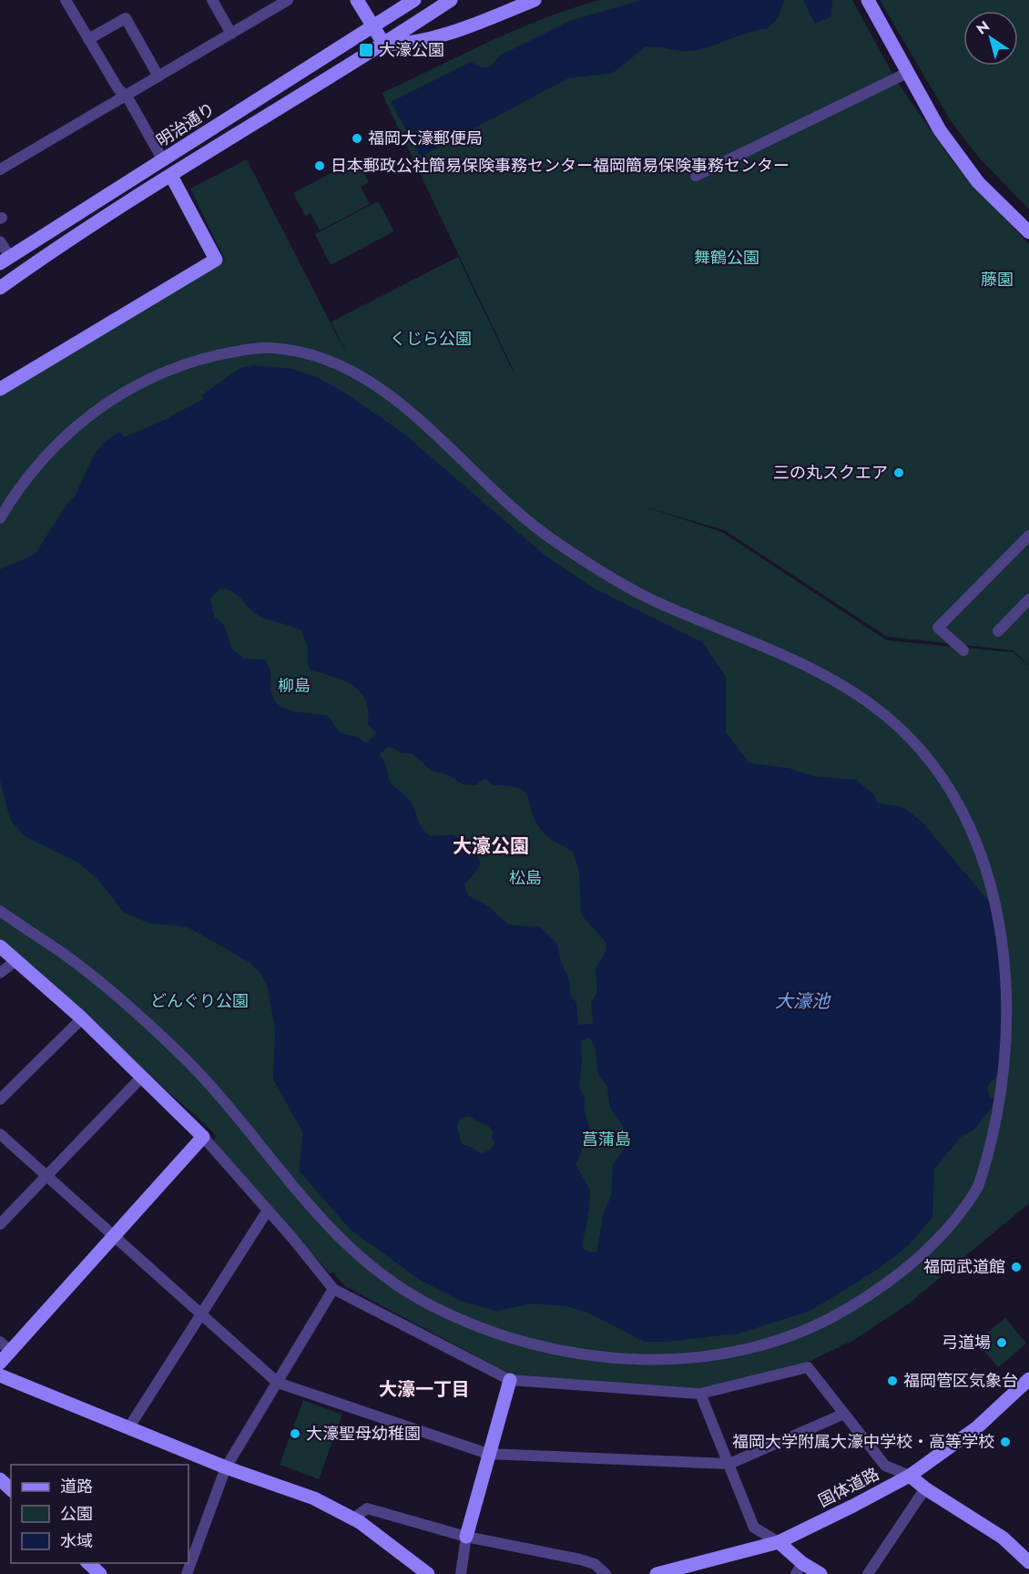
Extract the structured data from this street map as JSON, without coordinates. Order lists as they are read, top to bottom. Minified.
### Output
{"streets":{"street":["明治通り","国体道路"]},"districts":["大濠公園","大濠一丁目"],"water":["大濠池"],"parks":["舞鶴公園","藤園","くじら公園","柳島","松島","どんぐり公園","菖蒲島"],"places":{"transit":["大濠公園"],"other":["福岡大濠郵便局","日本郵政公社簡易保険事務センター福岡簡易保険事務センター","三の丸スクエア","福岡武道館","弓道場","福岡管区気象台","大濠聖母幼稚園","福岡大学附属大濠中学校・高等学校"]},"legend":["道路","公園","水域"],"north":"top left"}
